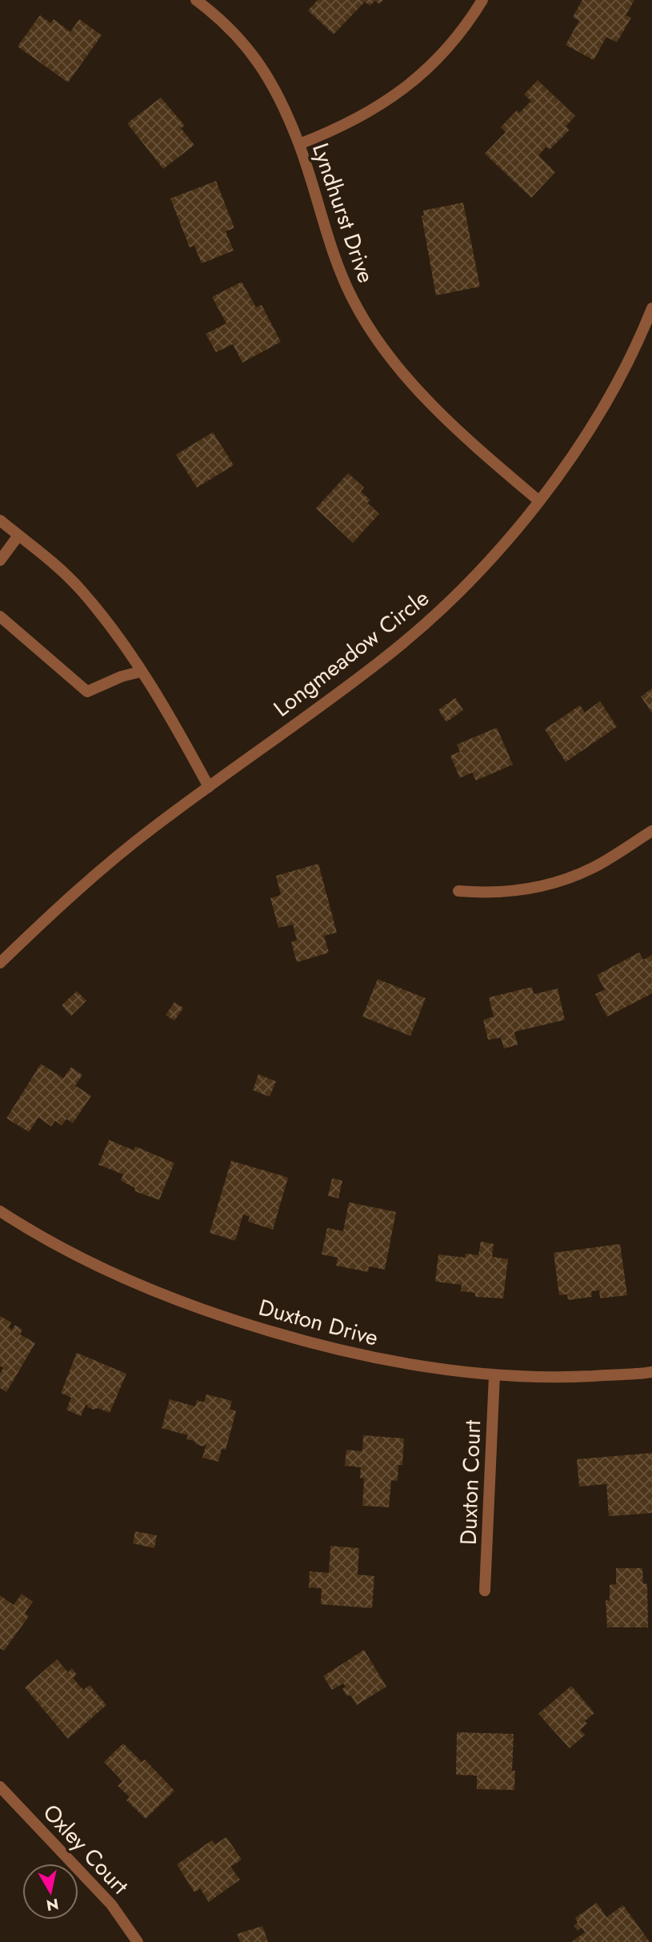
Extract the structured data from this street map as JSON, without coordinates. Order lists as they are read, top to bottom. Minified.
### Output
{"streets":{"street":["Lyndhurst Drive","Longmeadow Circle","Duxton Drive","Duxton Court","Oxley Court"]},"crossings":[["Lyndhurst Drive","Longmeadow Circle"],["Duxton Drive","Duxton Court"]],"north":"bottom"}
